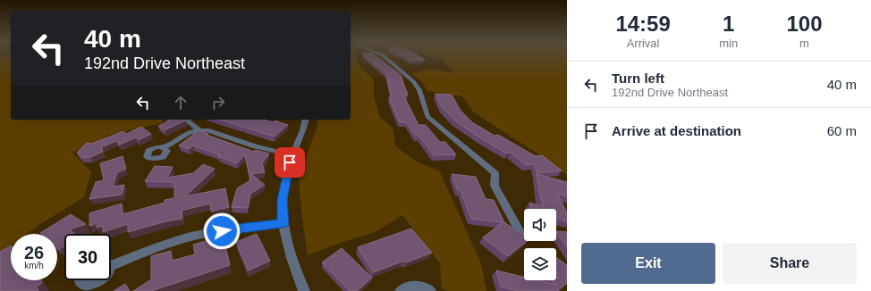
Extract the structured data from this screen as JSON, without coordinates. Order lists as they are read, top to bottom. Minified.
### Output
{"page":{"eta":["14:59","Arrival","1","min","100","m"],"turn":["40 m","192nd Drive Northeast"],"list":[{"name":"Turn left","note":"192nd Drive Northeast","value":"40 m"},{"name":"Arrive at destination","value":"60 m"}],"speed":"26 km/h","limit":"30","buttons":["Exit","Share"]}}
